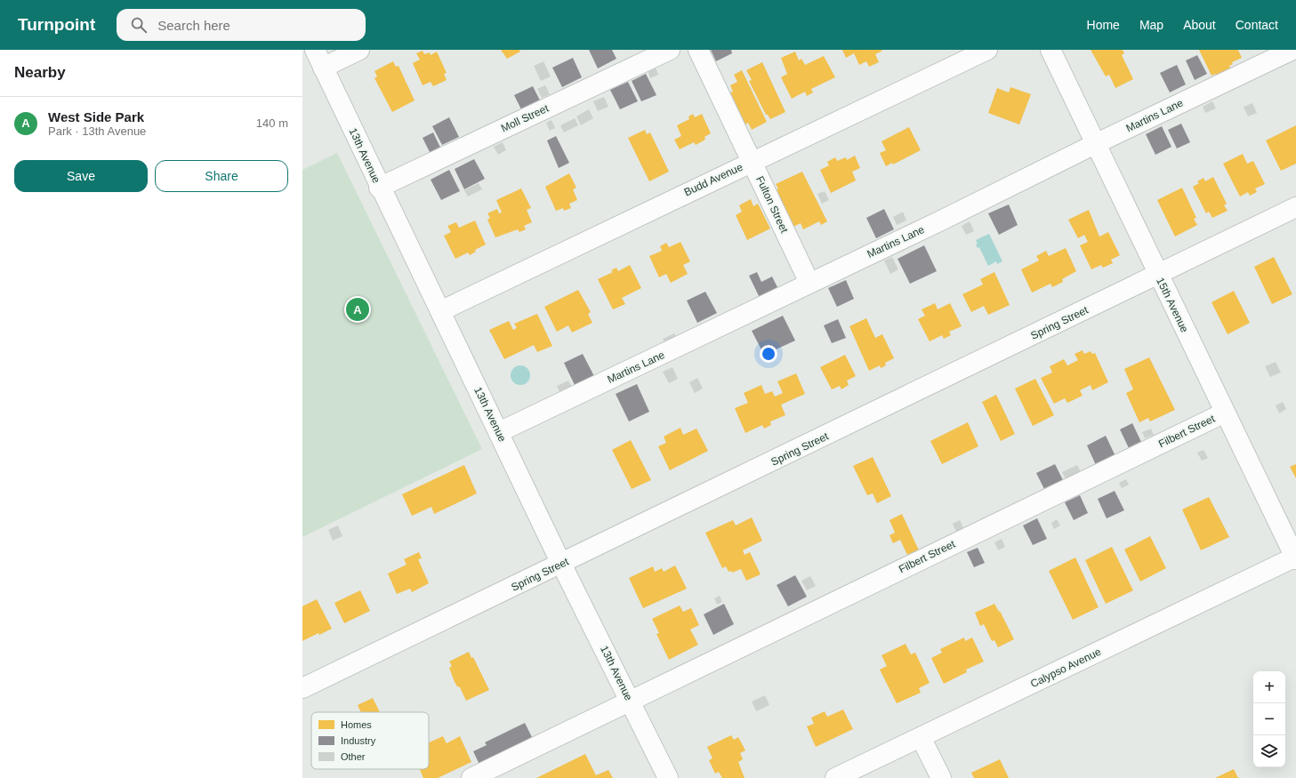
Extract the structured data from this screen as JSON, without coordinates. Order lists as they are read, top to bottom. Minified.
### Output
{"streets":{"street":["Martins Lane","Moll Street","13th Avenue","Budd Avenue","Fulton Street","15th Avenue","Spring Street","Filbert Street","Calypso Avenue"]},"crossings":[["Martins Lane","13th Avenue"],["Martins Lane","Fulton Street"],["Martins Lane","15th Avenue"],["Moll Street","13th Avenue"],["13th Avenue","Budd Avenue"],["13th Avenue","Spring Street"],["13th Avenue","Filbert Street"],["Budd Avenue","Fulton Street"],["15th Avenue","Spring Street"],["15th Avenue","Filbert Street"],["15th Avenue","Calypso Avenue"]],"legend":["Homes","Industry","Other"],"page":{"header":"Turnpoint","search":"Search here","nav":["Home","Map","About","Contact"],"heading":"Nearby","list":[{"mark":"A","name":"West Side Park","note":"Park · 13th Avenue","value":"140 m"}],"buttons":["Save","Share"],"pins":"A","map_buttons":["+","−"]}}
